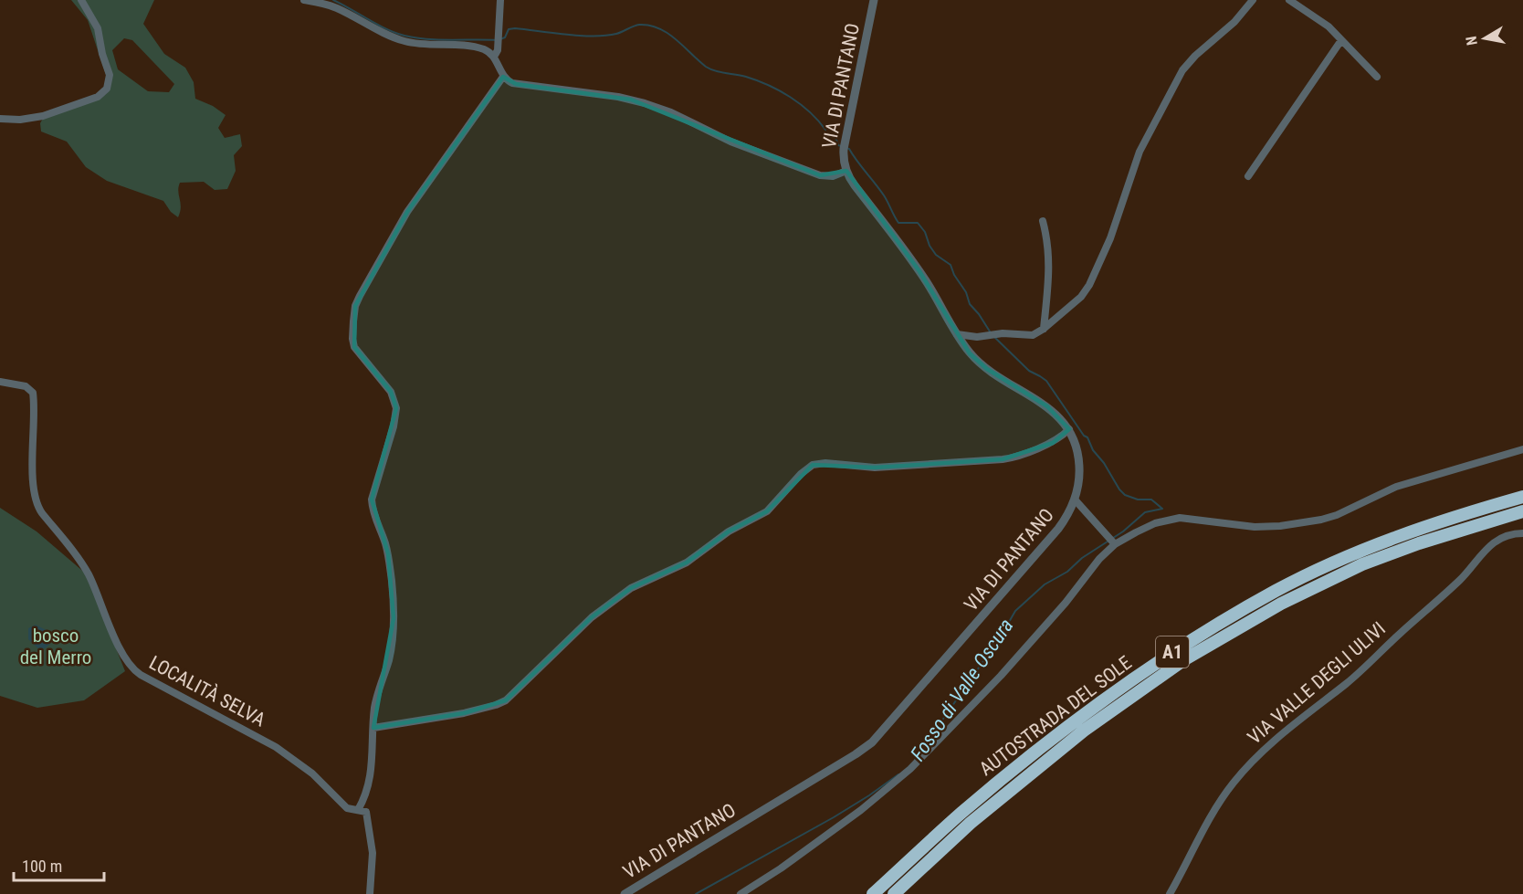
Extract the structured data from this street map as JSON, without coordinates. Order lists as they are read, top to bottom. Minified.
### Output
{"streets":{"highway":["A1","AUTOSTRADA DEL SOLE"],"street":["VIA DI PANTANO","VIA VALLE DEGLI ULIVI","LOCALITÀ SELVA"]},"water":["Fosso di Valle Oscura"],"parks":["bosco del Merro"],"scale_bar":"100 m","north":"left"}
